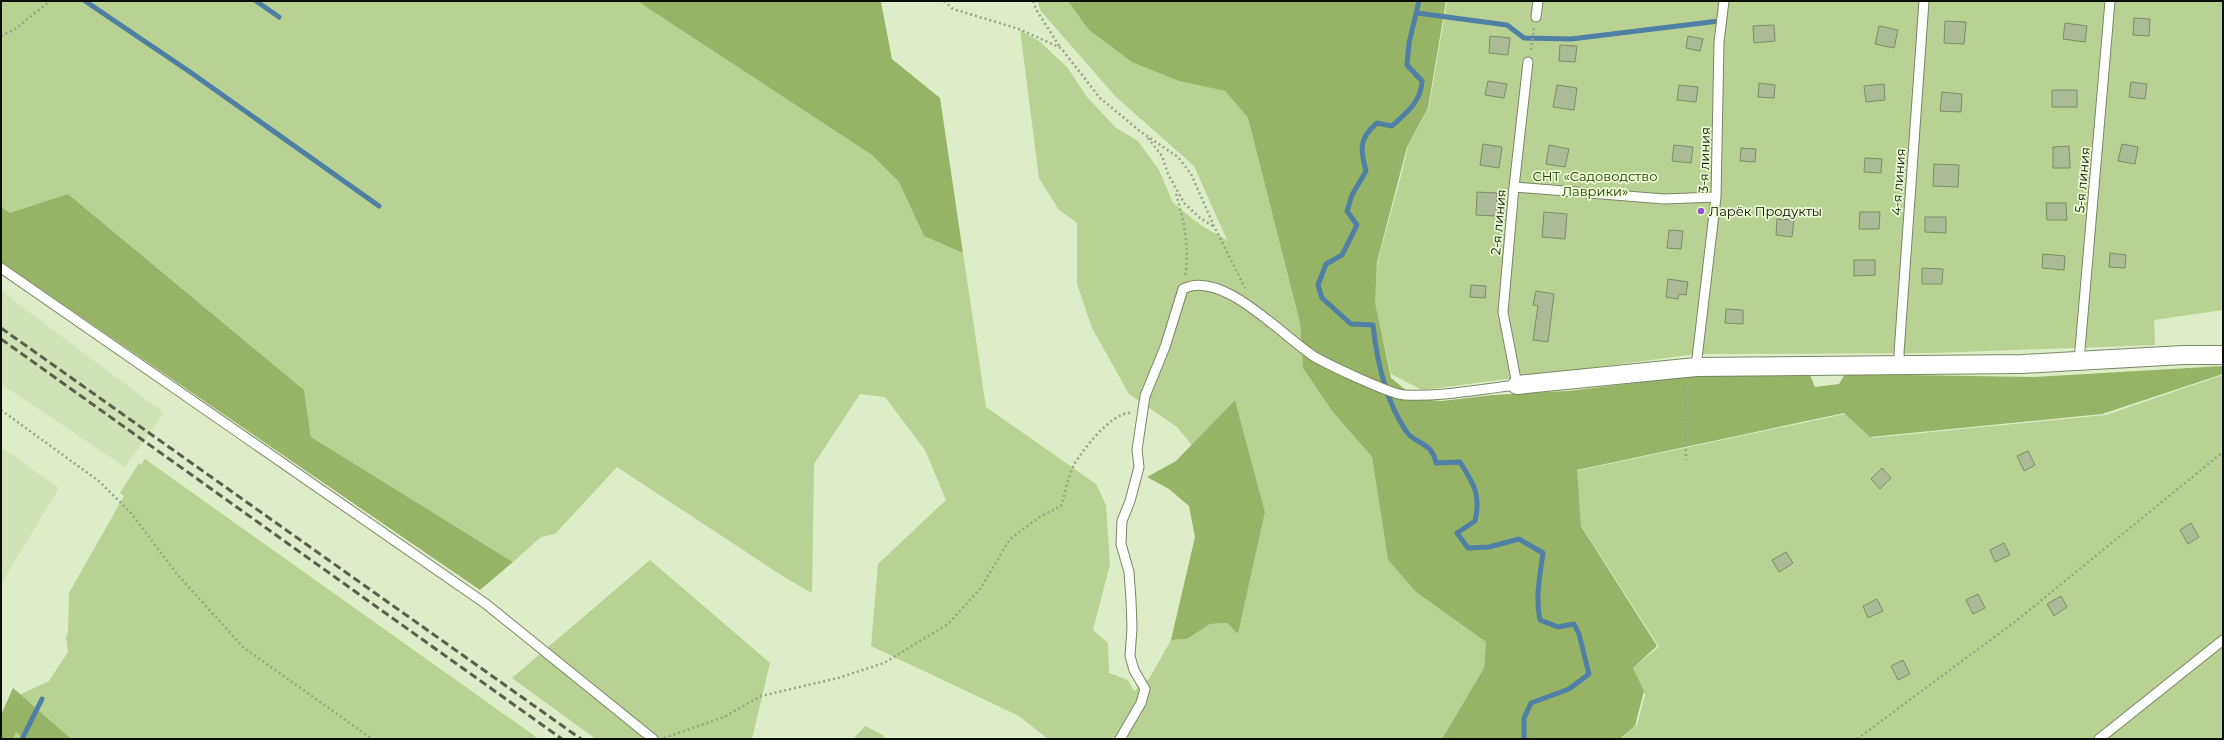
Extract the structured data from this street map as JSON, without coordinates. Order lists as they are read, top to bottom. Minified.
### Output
{"streets":{"lane":["3-я линия","5-я линия","4-я линия","2-я линия"]},"parks":["СНТ «Садоводство Лаврики»"],"places":["Ларёк Продукты"]}
